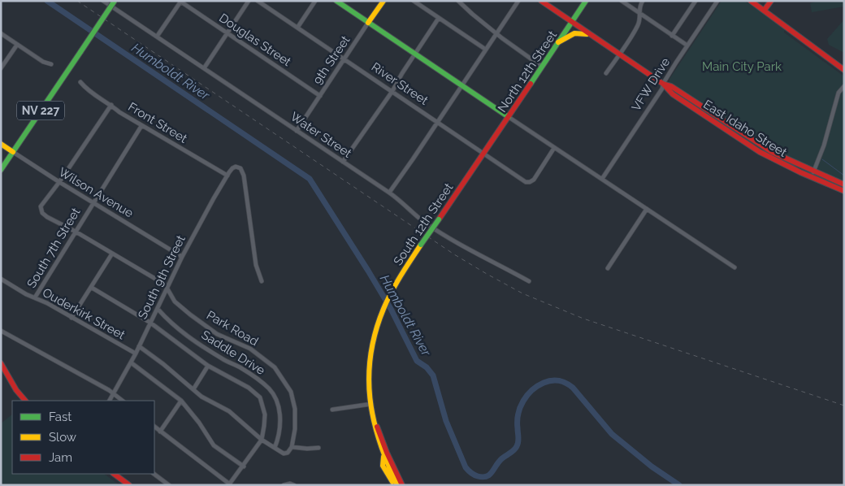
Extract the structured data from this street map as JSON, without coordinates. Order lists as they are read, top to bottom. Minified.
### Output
{"streets":{"main road":["9th Street","North 12th Street","NV 227","East Idaho Street","Wilson Avenue","South 12th Street"],"street":["Douglas Street","River Street","VFW Drive","Front Street","Water Street","South 7th Street","South 9th Street","Ouderkirk Street","Park Road","Saddle Drive"]},"crossings":[["Douglas Street","9th Street"],["9th Street","River Street"],["9th Street","Water Street"],["North 12th Street","River Street"],["North 12th Street","East Idaho Street"],["North 12th Street","South 12th Street"],["River Street","South 12th Street"],["VFW Drive","East Idaho Street"],["NV 227","Wilson Avenue"],["Front Street","South 7th Street"],["Front Street","South 9th Street"],["Wilson Avenue","South 7th Street"],["Wilson Avenue","South 9th Street"],["Wilson Avenue","Park Road"],["South 7th Street","Ouderkirk Street"],["South 7th Street","Park Road"],["South 9th Street","Ouderkirk Street"],["South 9th Street","Park Road"],["South 9th Street","Saddle Drive"]],"water":["Humboldt River"],"parks":["Main City Park"],"legend":["Fast","Slow","Jam"]}
